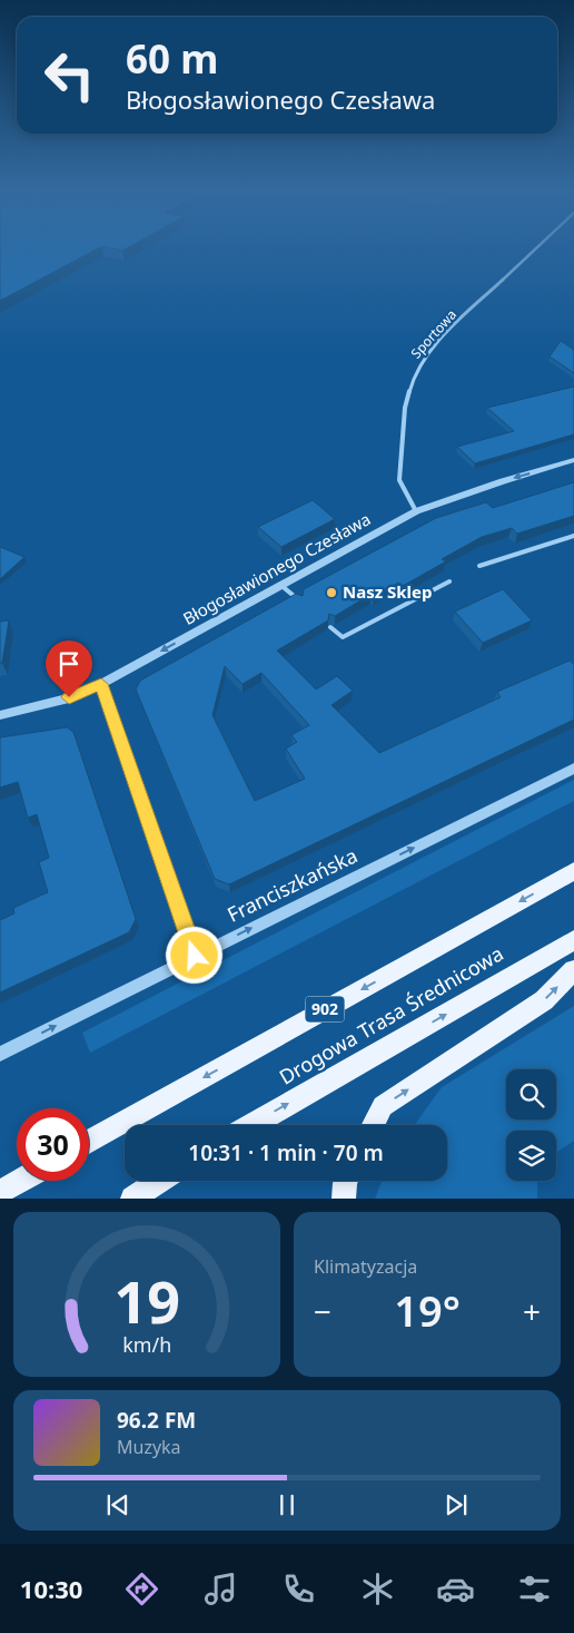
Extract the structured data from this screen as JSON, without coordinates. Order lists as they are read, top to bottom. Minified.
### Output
{"streets":{"main road":["902","Drogowa Trasa Średnicowa"],"street":["Sportowa","Błogosławionego Czesława","Franciszkańska"]},"crossings":[["Sportowa","Błogosławionego Czesława"]],"one_way":["Błogosławionego Czesława","Franciszkańska"],"places":["Nasz Sklep"],"page":{"turn":["60 m","Błogosławionego Czesława"],"limit":"30","trip":"10:31 · 1 min · 70 m","tile":"Klimatyzacja","heat":["−","19°","+"],"song":["96.2 FM","Muzyka"],"tabs":"10:30","gauge":["19","km/h"]}}
